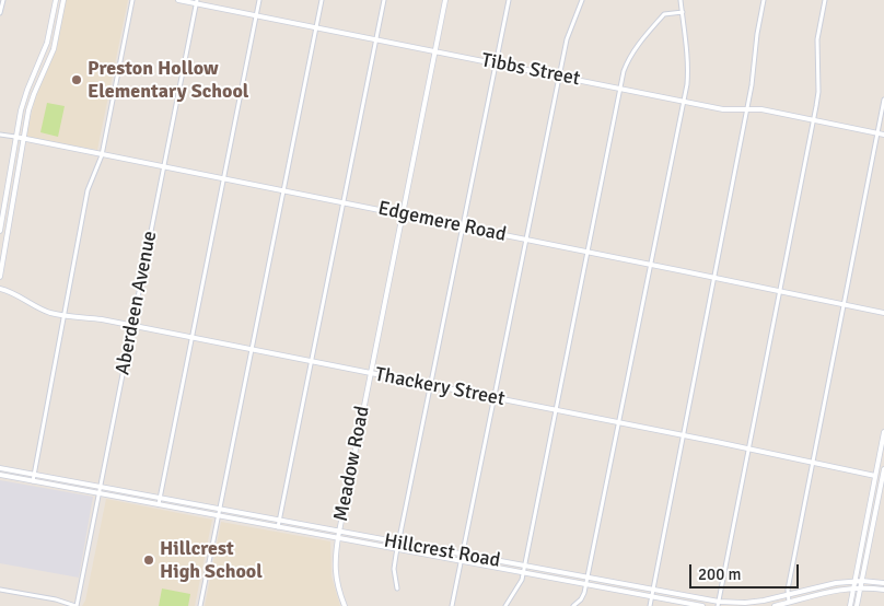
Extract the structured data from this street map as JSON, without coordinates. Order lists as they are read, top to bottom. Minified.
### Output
{"streets":{"street":["Tibbs Street","Edgemere Road","Aberdeen Avenue","Thackery Street","Meadow Road","Hillcrest Road"]},"crossings":[["Tibbs Street","Aberdeen Avenue"],["Tibbs Street","Meadow Road"],["Edgemere Road","Aberdeen Avenue"],["Edgemere Road","Meadow Road"],["Aberdeen Avenue","Thackery Street"],["Aberdeen Avenue","Hillcrest Road"],["Thackery Street","Meadow Road"],["Meadow Road","Hillcrest Road"]],"places":["Preston Hollow Elementary School","Hillcrest High School"],"scale_bar":"200 m"}
